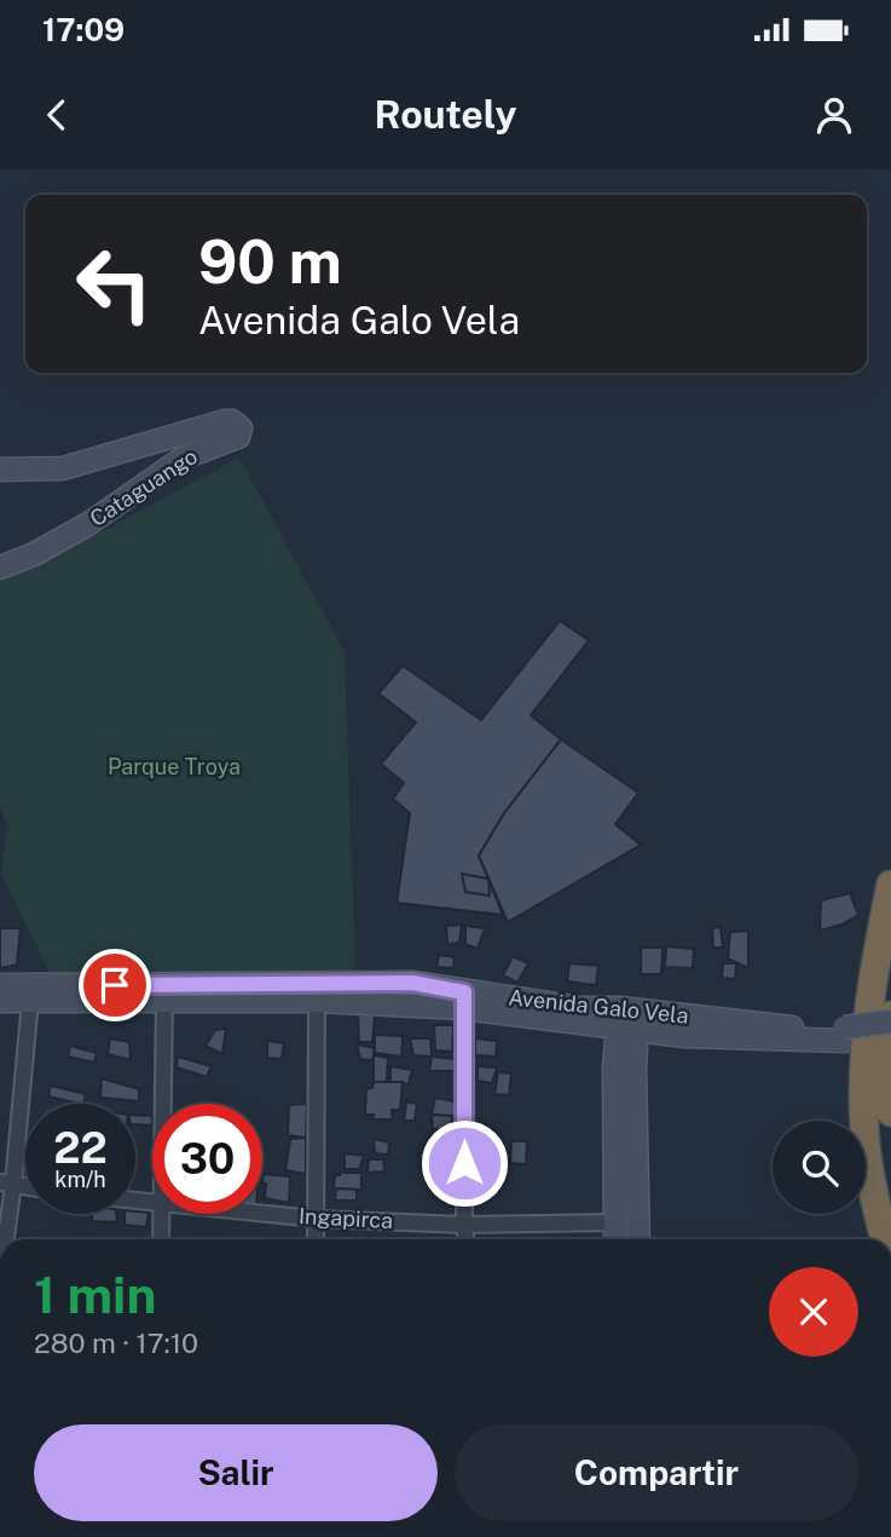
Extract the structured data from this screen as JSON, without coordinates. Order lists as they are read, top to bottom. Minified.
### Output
{"streets":{"main road":["Cataguango","Avenida Galo Vela"],"street":["Ingapirca"]},"parks":["Parque Troya"],"page":{"status":"17:09","header":"Routely","turn":["90 m","Avenida Galo Vela"],"speed":"22 km/h","limit":"30","heading":["1 min","280 m · 17:10"],"buttons":["Salir","Compartir"]}}
